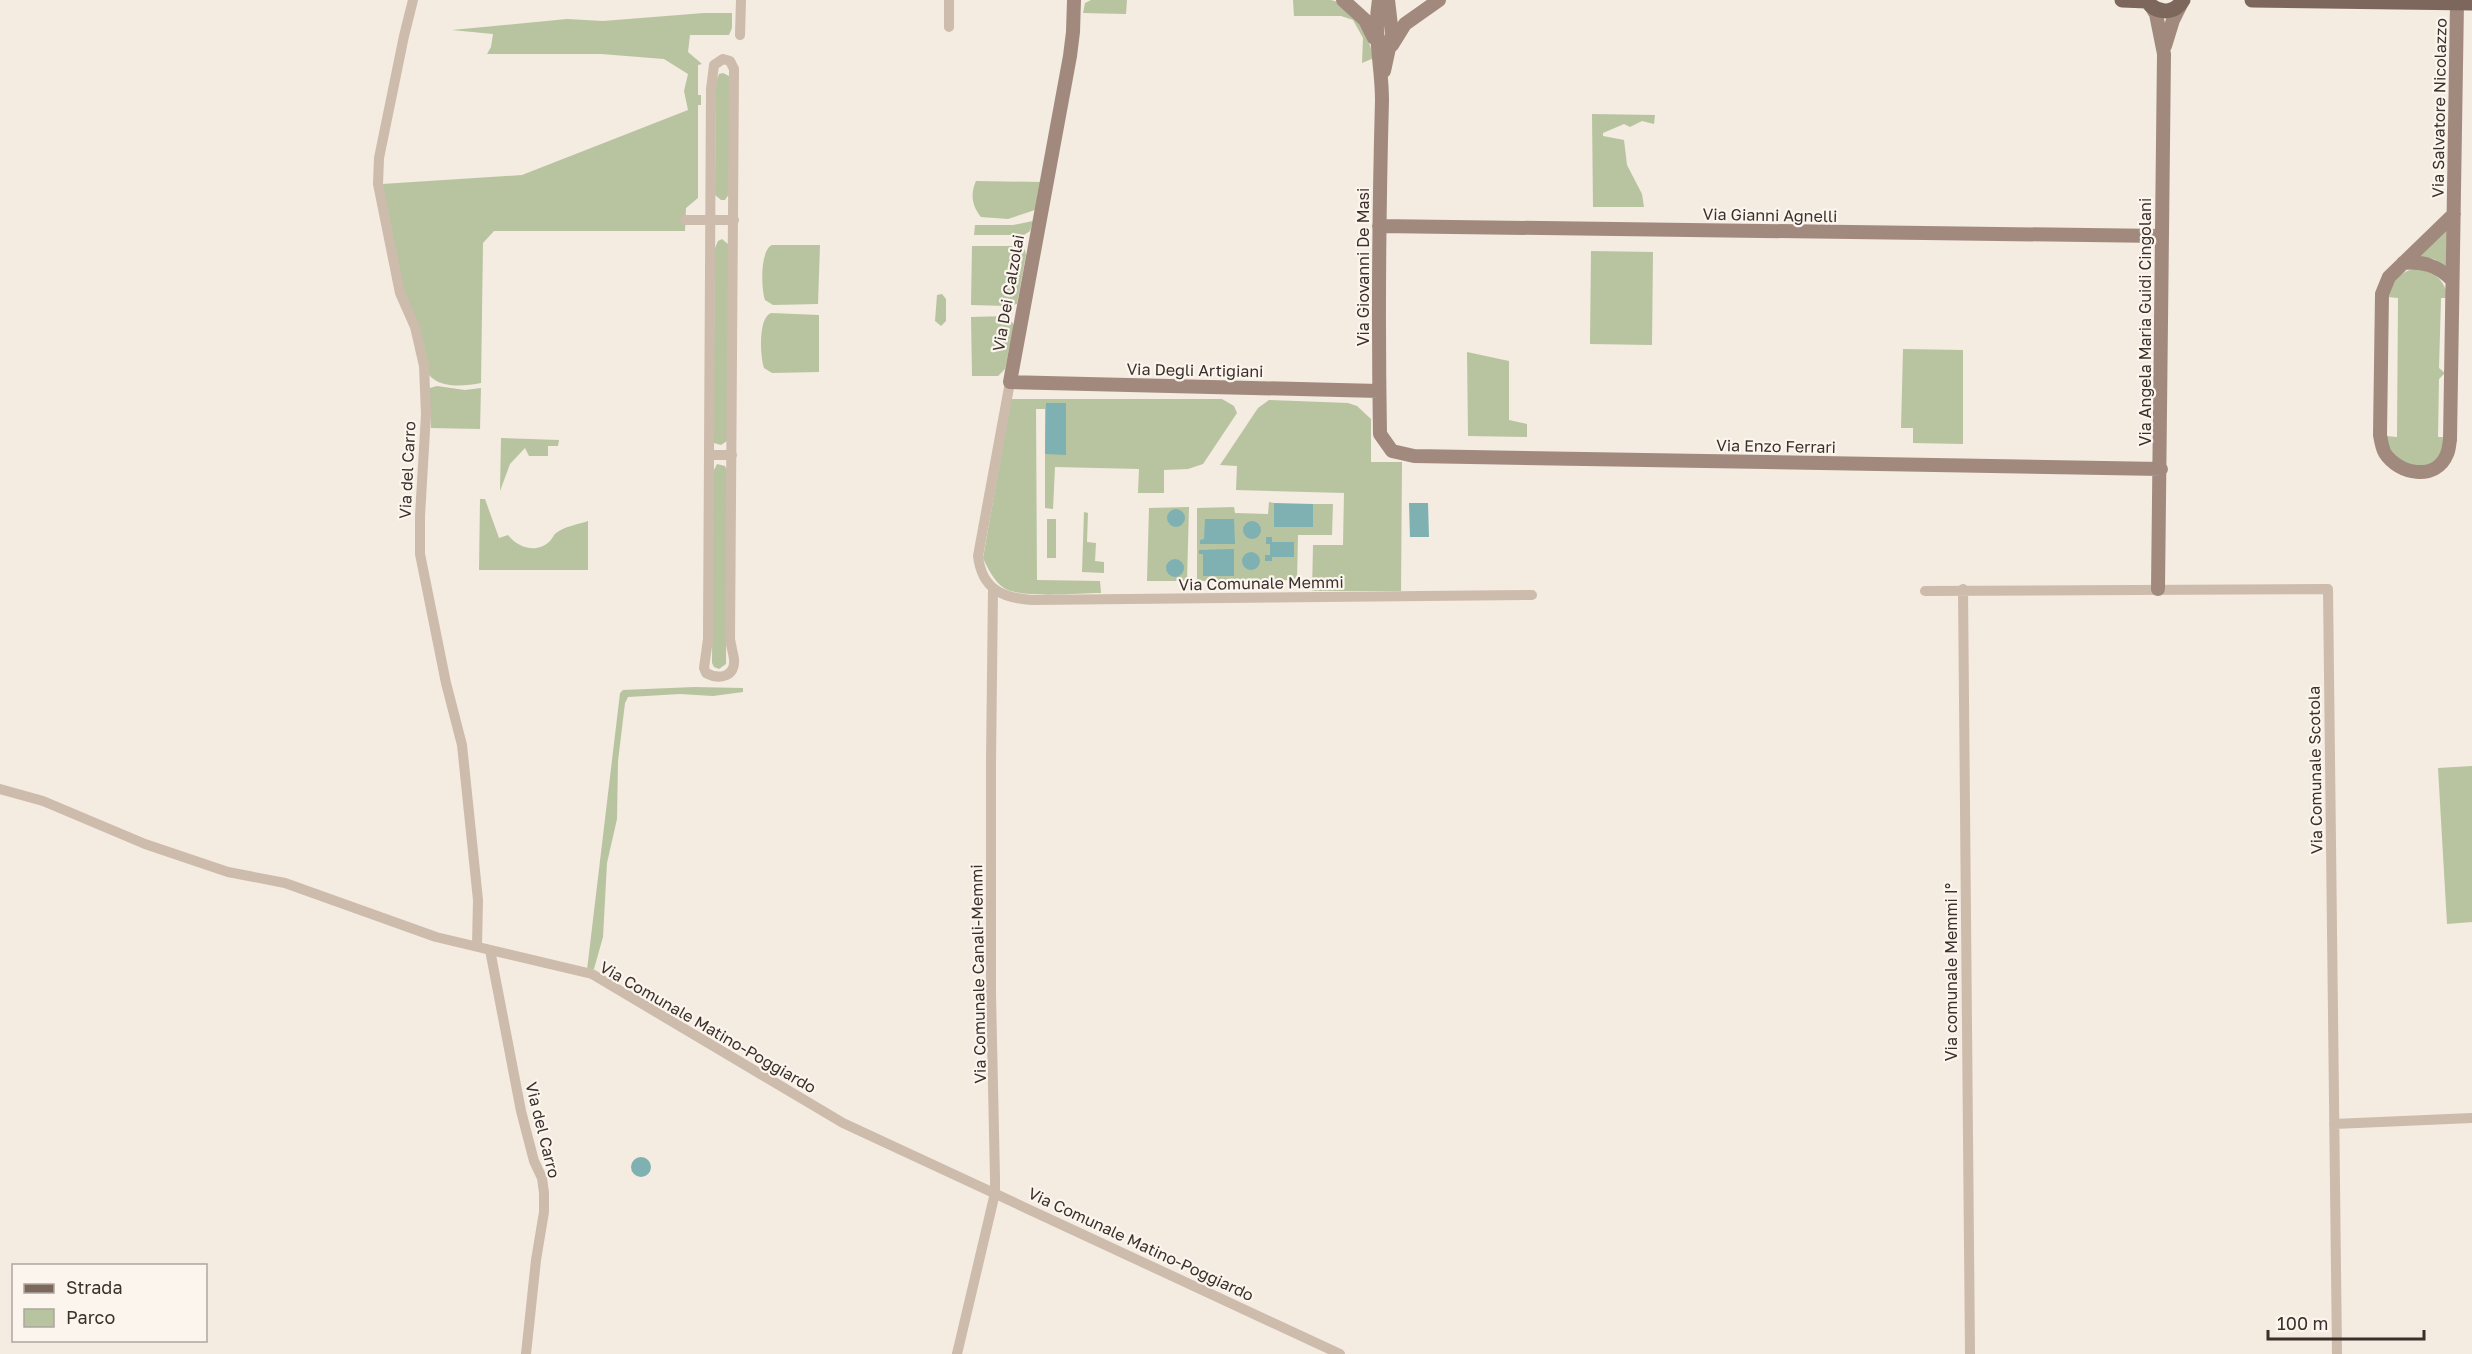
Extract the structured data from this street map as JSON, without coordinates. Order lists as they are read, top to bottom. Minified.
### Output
{"streets":{"street":["Via Salvatore Nicolazzo","Via Gianni Agnelli","Via Giovanni De Masi","Via Dei Calzolai","Via Angela Maria Guidi Cingolani","Via Degli Artigiani","Via Enzo Ferrari","Via del Carro","Via Comunale Memmi","Via Comunale Scotola","Via comunale Memmi I°","Via Comunale Canali-Memmi","Via Comunale Matino-Poggiardo"]},"crossings":[["Via Gianni Agnelli","Via Giovanni De Masi"],["Via Gianni Agnelli","Via Angela Maria Guidi Cingolani"],["Via Giovanni De Masi","Via Degli Artigiani"],["Via Giovanni De Masi","Via Enzo Ferrari"],["Via Dei Calzolai","Via Degli Artigiani"],["Via Dei Calzolai","Via Comunale Memmi"],["Via Dei Calzolai","Via Comunale Canali-Memmi"],["Via Angela Maria Guidi Cingolani","Via Enzo Ferrari"],["Via Angela Maria Guidi Cingolani","Via Comunale Scotola"],["Via del Carro","Via Comunale Matino-Poggiardo"],["Via Comunale Memmi","Via Comunale Canali-Memmi"],["Via Comunale Scotola","Via comunale Memmi I°"],["Via Comunale Canali-Memmi","Via Comunale Matino-Poggiardo"]],"legend":["Strada","Parco"],"scale_bar":"100 m"}
